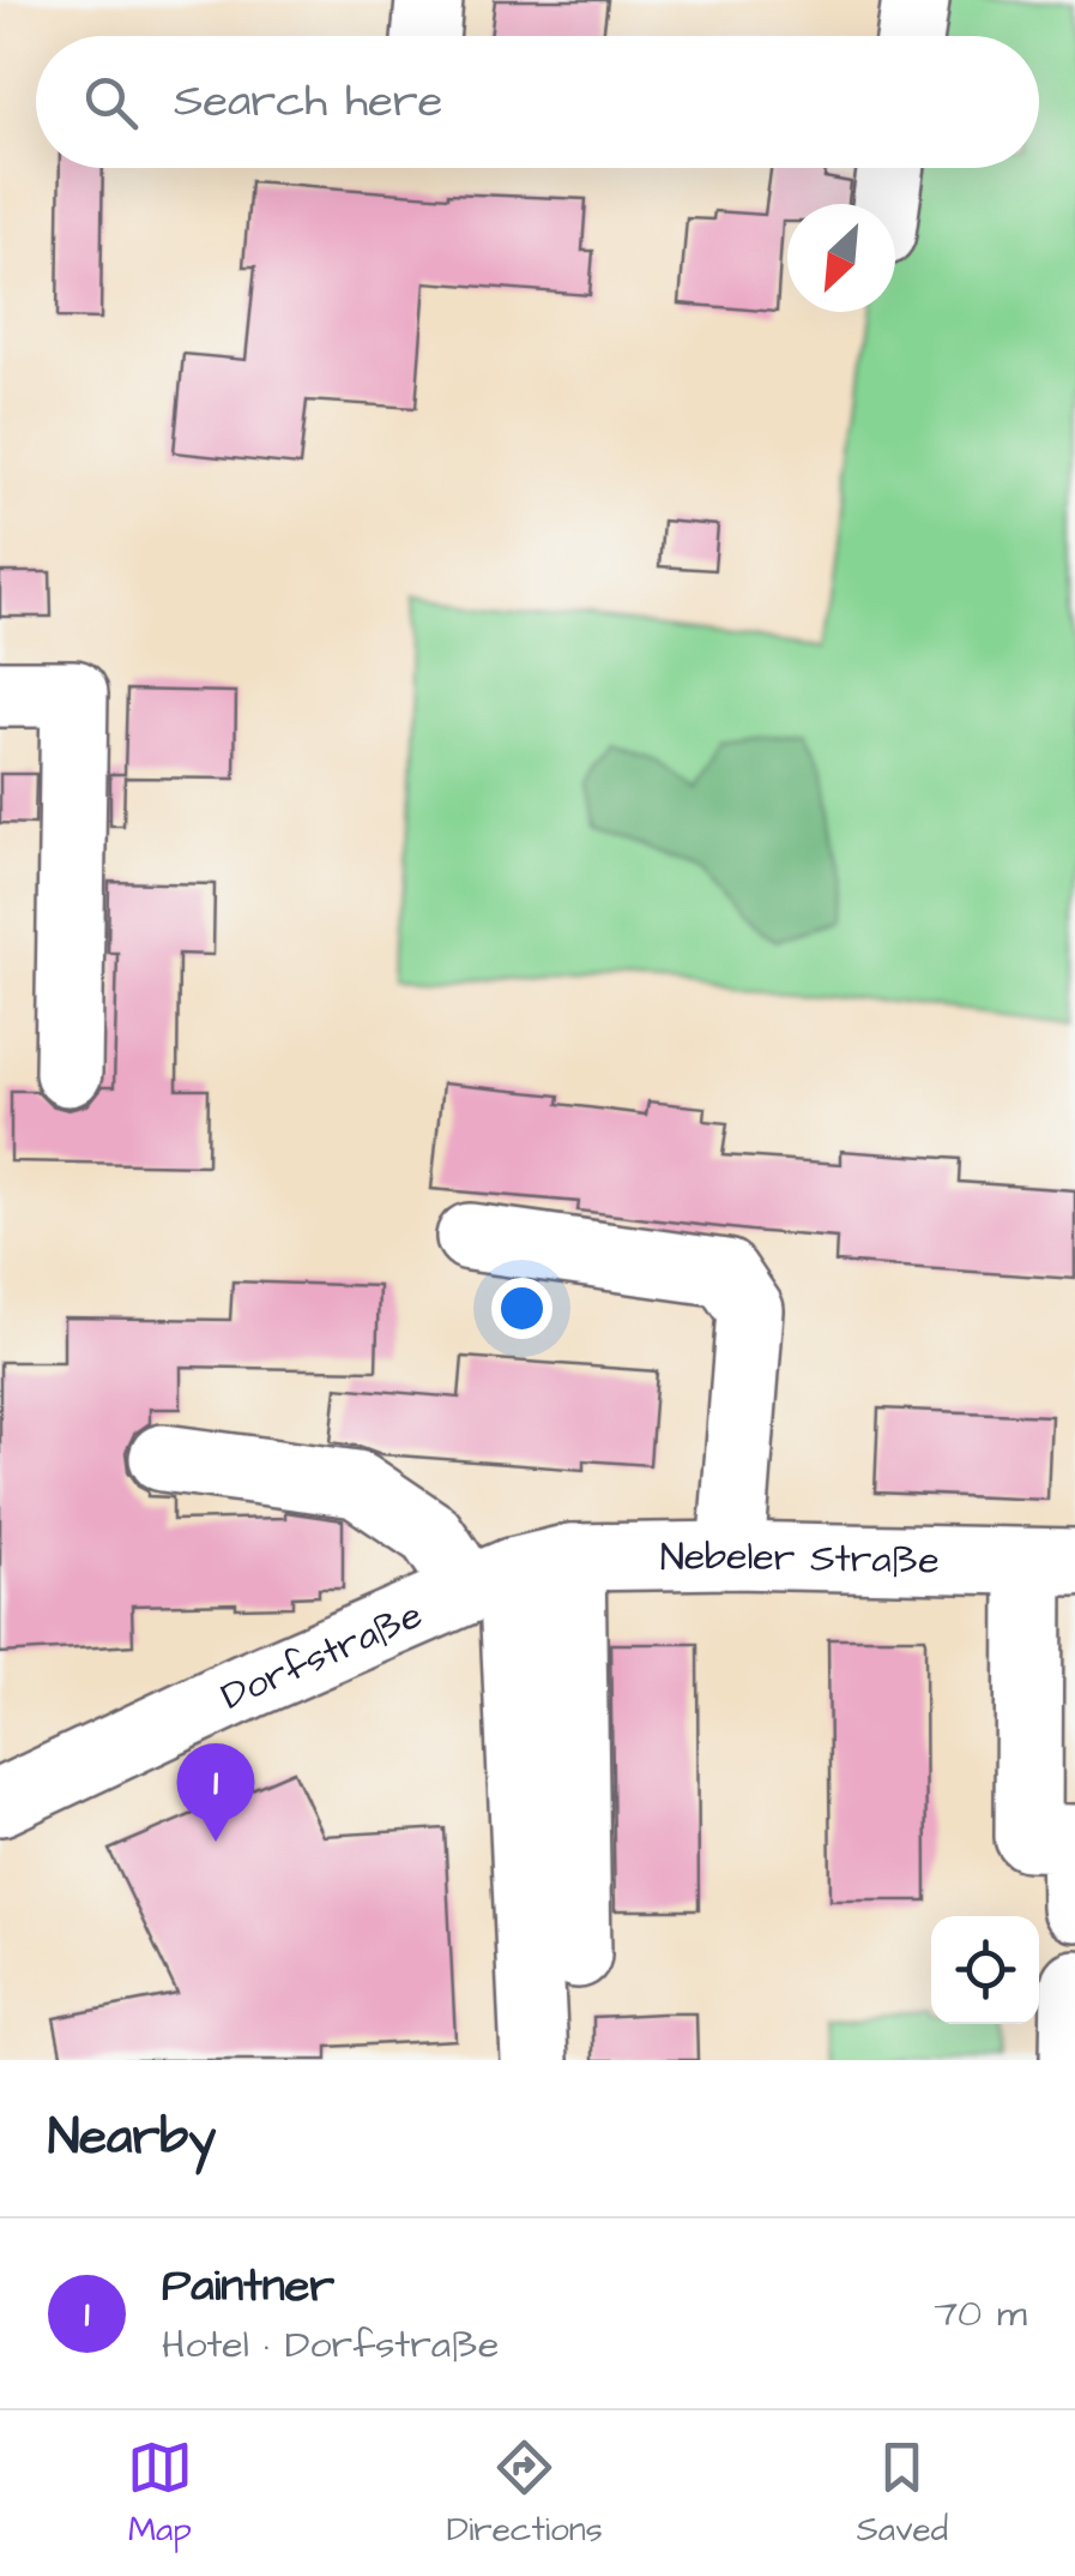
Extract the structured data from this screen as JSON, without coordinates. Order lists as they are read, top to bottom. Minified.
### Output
{"streets":{"street":["Nebeler Straße","Dorfstraße"]},"crossings":[["Nebeler Straße","Dorfstraße"]],"north":"bottom left","page":{"search":"Search here","pins":"1","heading":"Nearby","list":[{"mark":"1","name":"Paintner","note":"Hotel · Dorfstraße","value":"70 m"}],"nav":["Map","Directions","Saved"]}}
